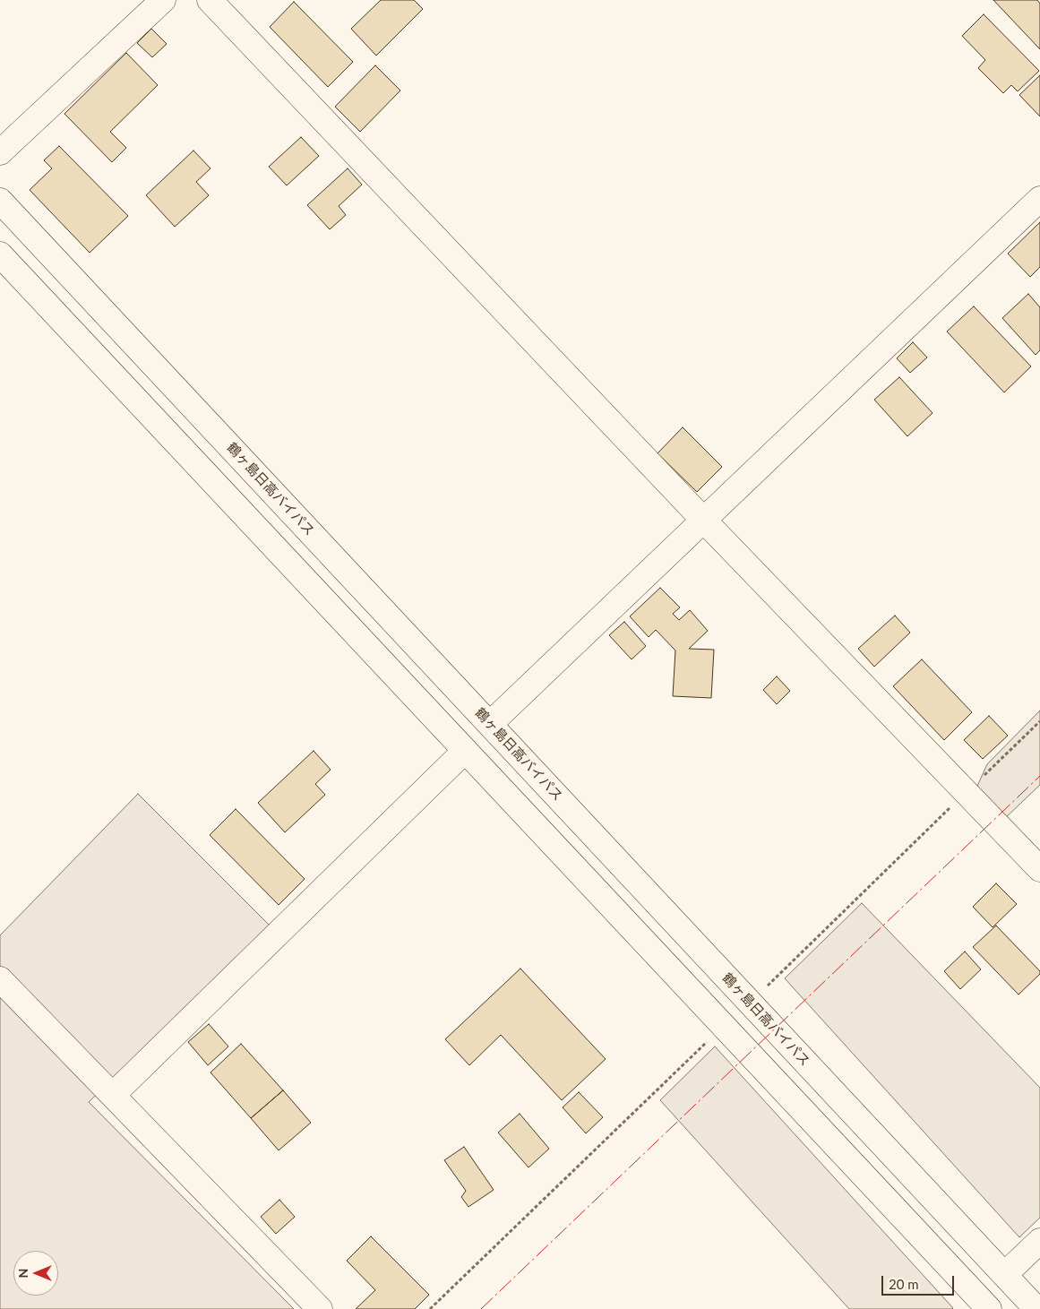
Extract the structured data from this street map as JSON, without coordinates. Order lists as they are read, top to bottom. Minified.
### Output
{"streets":{"main road":["鶴ヶ島日高バイパス"]},"scale_bar":"20 m","north":"left"}
